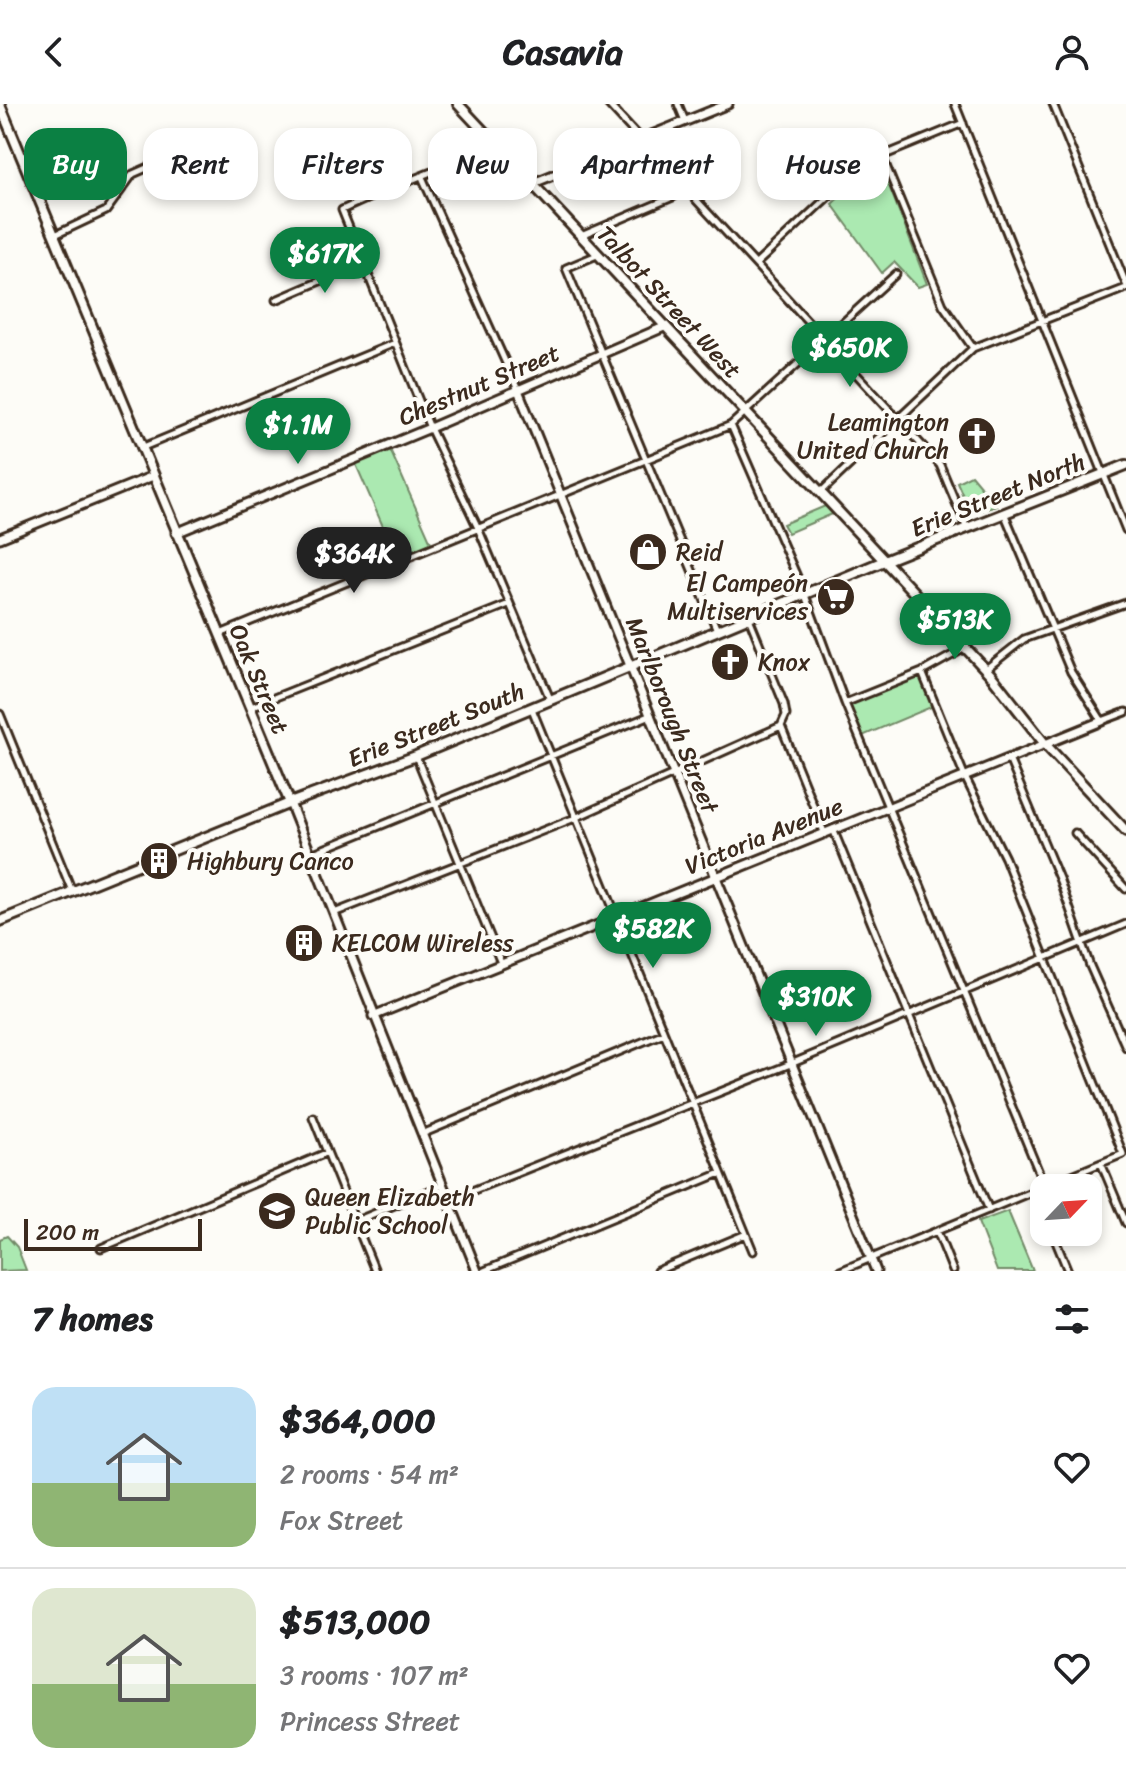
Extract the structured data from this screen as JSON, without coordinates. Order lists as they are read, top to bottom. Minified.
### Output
{"streets":{"main road":["Talbot Street West","Erie Street North","Oak Street","Erie Street South"],"street":["Chestnut Street","Marlborough Street","Victoria Avenue"]},"crossings":[["Talbot Street West","Chestnut Street"],["Talbot Street West","Erie Street North"],["Talbot Street West","Erie Street South"],["Talbot Street West","Victoria Avenue"],["Chestnut Street","Oak Street"],["Chestnut Street","Marlborough Street"],["Erie Street North","Erie Street South"],["Oak Street","Erie Street South"],["Oak Street","Victoria Avenue"],["Marlborough Street","Erie Street South"],["Marlborough Street","Victoria Avenue"]],"places":{"church":["Leamington United Church","Knox"],"shop":["Reid"],"supermarket":["El Campeón Multiservices"],"building":["Highbury Canco","KELCOM Wireless"],"school or university":["Queen Elizabeth Public School"]},"scale_bar":"200 m","north":"top right","page":{"header":"Casavia","chip":["Buy","Rent","Filters","New","Apartment","House"],"price":["$617K","$650K","$1.1M","$364K","$513K","$582K","$310K"],"scale":"200 m","heading":"7 homes","list":[{"name":"$364,000","note":"2 rooms · 54 m² · Fox Street"},{"name":"$513,000","note":"3 rooms · 107 m² · Princess Street"}]}}
